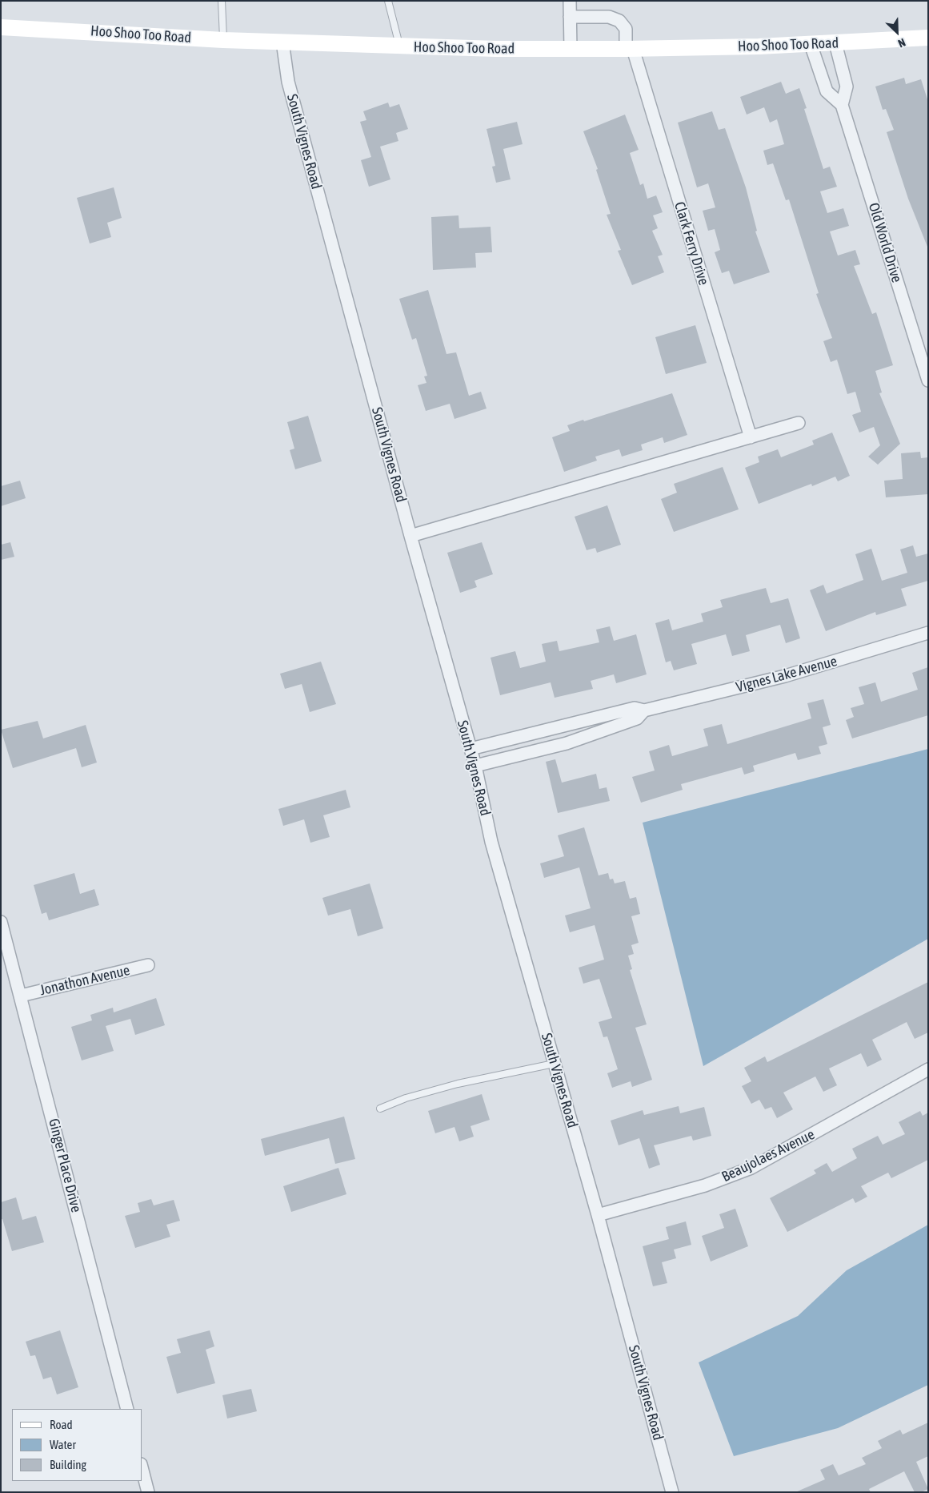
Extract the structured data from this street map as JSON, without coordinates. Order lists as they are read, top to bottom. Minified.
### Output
{"streets":{"street":["Hoo Shoo Too Road","South Vignes Road","Old World Drive","Clark Ferry Drive","Vignes Lake Avenue","Jonathon Avenue","Beaujolaes Avenue","Ginger Place Drive"]},"crossings":[["Hoo Shoo Too Road","South Vignes Road"],["Hoo Shoo Too Road","Clark Ferry Drive"],["South Vignes Road","Vignes Lake Avenue"],["South Vignes Road","Beaujolaes Avenue"],["Jonathon Avenue","Ginger Place Drive"]],"legend":["Road","Water","Building"],"north":"bottom right"}
